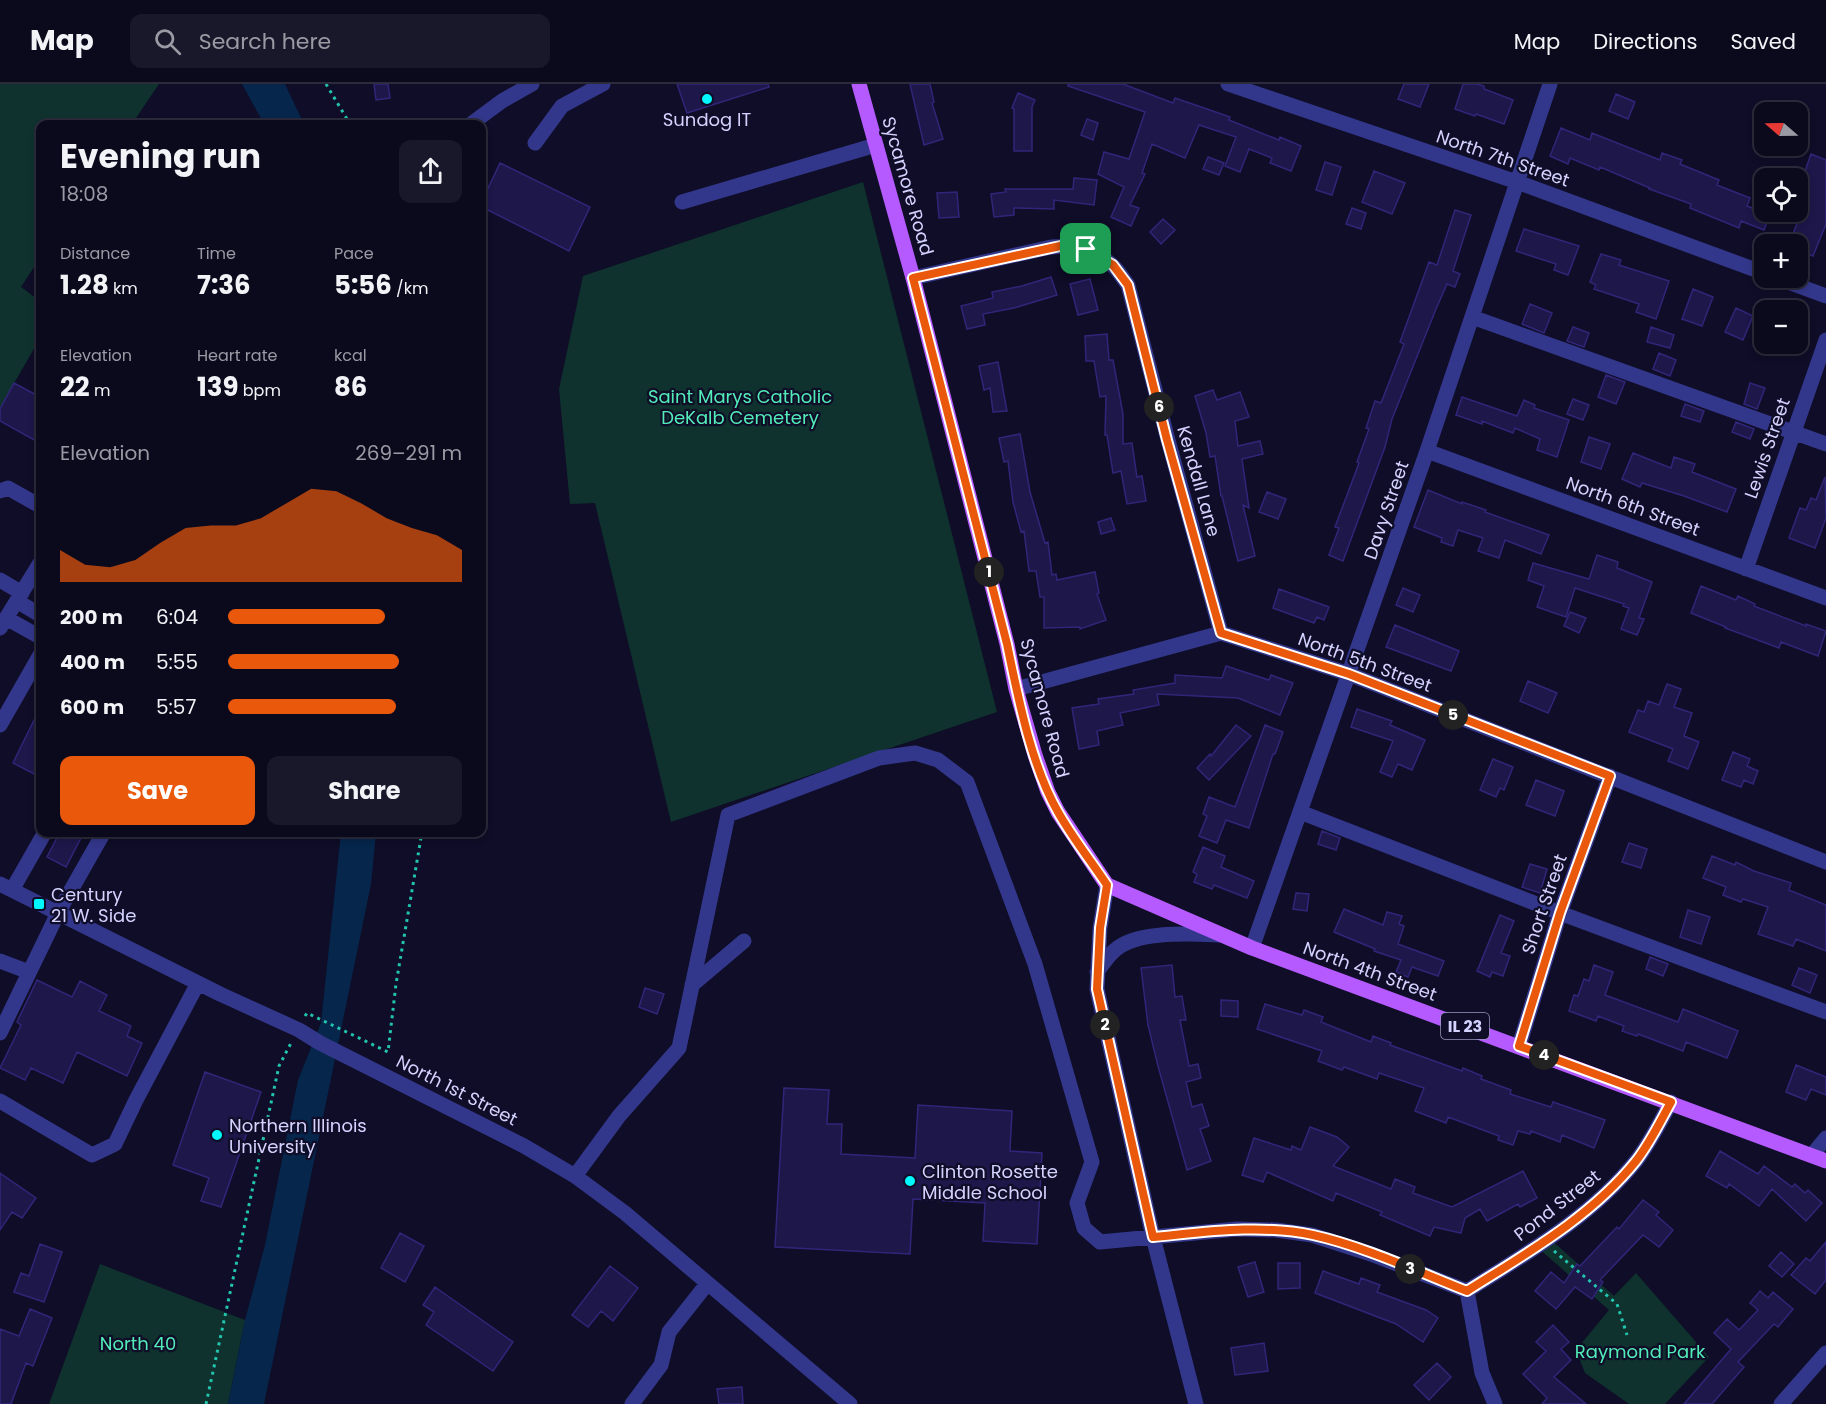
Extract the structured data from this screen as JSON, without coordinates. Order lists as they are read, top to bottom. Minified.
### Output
{"streets":{"main road":["Sycamore Road","North 4th Street","IL 23"],"street":["North 7th Street","Lewis Street","Kendall Lane","North 6th Street","Davy Street","North 5th Street","Short Street","North 1st Street","Pond Street"]},"crossings":[["North 7th Street","Davy Street"],["Sycamore Road","Kendall Lane"],["Sycamore Road","North 4th Street"],["Lewis Street","North 6th Street"],["Kendall Lane","North 5th Street"],["North 6th Street","Davy Street"],["Davy Street","North 5th Street"],["Davy Street","North 4th Street"],["North 5th Street","Short Street"],["Short Street","North 4th Street"],["North 4th Street","Pond Street"]],"parks":["Saint Marys Catholic DeKalb Cemetery","North 40","Raymond Park"],"places":{"other":["Sundog IT","Northern Illinois University","Clinton Rosette Middle School"],"transit":["Century 21 W. Side"]},"north":"left","page":{"header":"Map","search":"Search here","nav":["Map","Directions","Saved"],"map_buttons":["+","−"],"heading":["Evening run","18:08"],"stats":[["Distance","1.28 km"],["Time","7:36"],["Pace","5:56 /km"],["Elevation","22 m"],["Heart rate","139 bpm"],["kcal","86"]],"pins":["6","1","5","2","4","3"],"chart":["Elevation","269–291 m"],"list":[{"name":"200 m","note":"6:04"},{"name":"400 m","note":"5:55"},{"name":"600 m","note":"5:57"}],"buttons":["Save","Share"]}}
